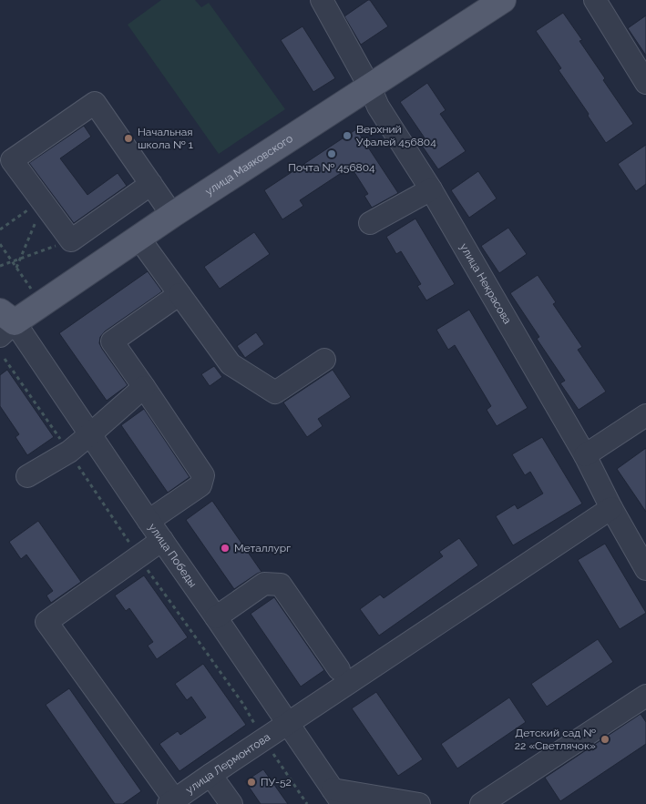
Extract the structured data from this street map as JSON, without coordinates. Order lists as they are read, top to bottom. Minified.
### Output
{"streets":{"main road":["улица Маяковского"],"street":["улица Некрасова","улица Победы","улица Лермонтова"]},"crossings":[["улица Маяковского","улица Некрасова"],["улица Маяковского","улица Победы"],["улица Некрасова","улица Лермонтова"],["улица Победы","улица Лермонтова"]],"places":["Верхний Уфалей 456804","Начальная школа № 1","Почта № 456804","Металлург","Детский сад № 22 «Светлячок»","ПУ-52"]}
